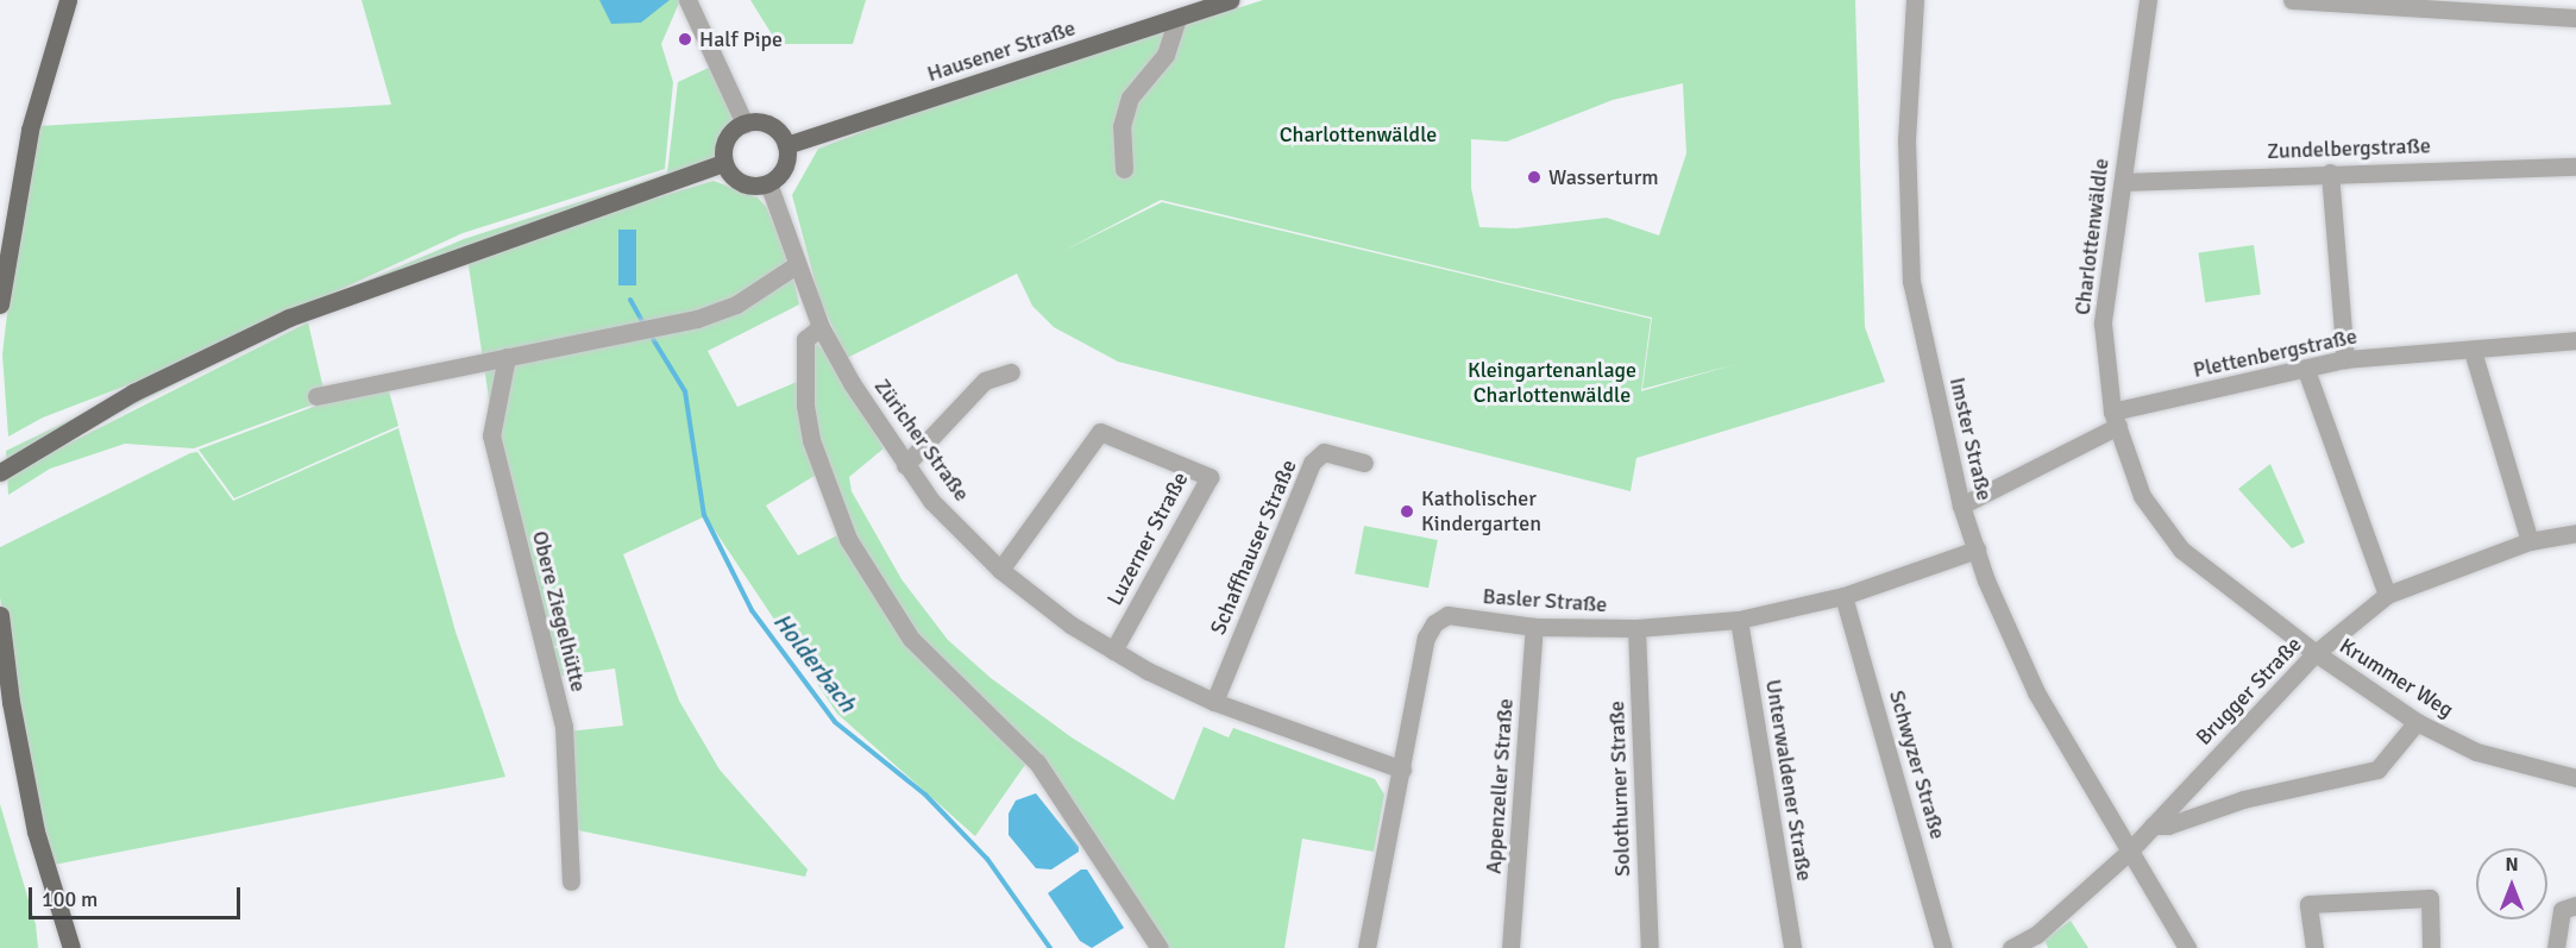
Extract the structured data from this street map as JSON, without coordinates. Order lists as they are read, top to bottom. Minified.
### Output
{"streets":{"main road":["Hausener Straße"],"street":["Zundelbergstraße","Charlottenwäldle","Plettenbergstraße","Imster Straße","Züricher Straße","Luzerner Straße","Schaffhauser Straße","Basler Straße","Obere Ziegelhütte","Krummer Weg","Brugger Straße","Schwyzer Straße","Unterwaldener Straße","Appenzeller Straße","Solothurner Straße"]},"crossings":[["Hausener Straße","Züricher Straße"],["Zundelbergstraße","Charlottenwäldle"],["Charlottenwäldle","Plettenbergstraße"],["Charlottenwäldle","Krummer Weg"],["Charlottenwäldle","Brugger Straße"],["Plettenbergstraße","Imster Straße"],["Imster Straße","Basler Straße"],["Imster Straße","Brugger Straße"],["Züricher Straße","Luzerner Straße"],["Züricher Straße","Schaffhauser Straße"],["Züricher Straße","Basler Straße"],["Basler Straße","Schwyzer Straße"],["Basler Straße","Unterwaldener Straße"],["Basler Straße","Appenzeller Straße"],["Basler Straße","Solothurner Straße"],["Krummer Weg","Brugger Straße"]],"water":["Holderbach"],"parks":["Charlottenwäldle","Kleingartenanlage Charlottenwäldle"],"places":["Half Pipe","Wasserturm","Katholischer Kindergarten"],"scale_bar":"100 m","north":"top"}
